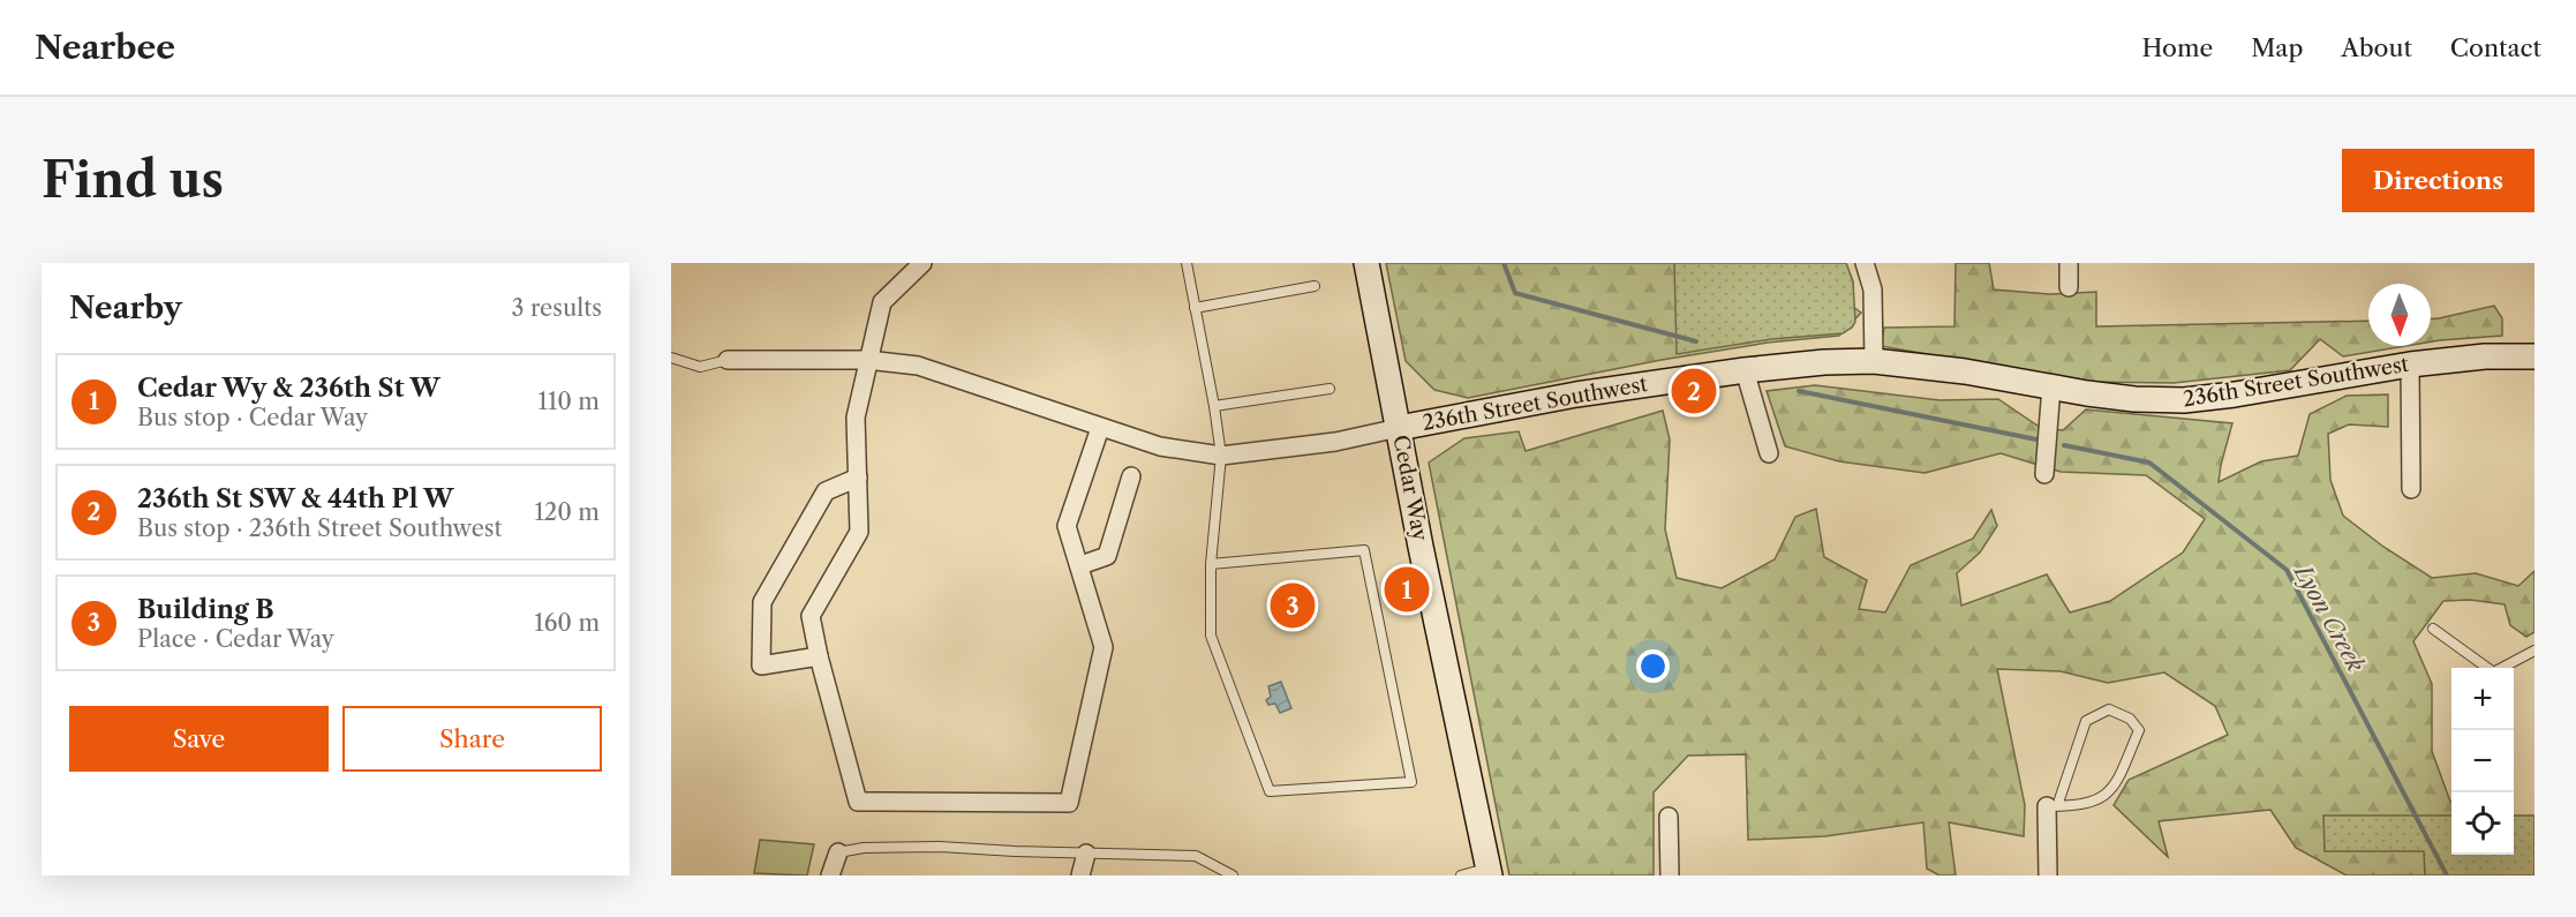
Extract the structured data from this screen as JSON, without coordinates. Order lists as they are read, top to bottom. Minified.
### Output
{"streets":{"main road":["236th Street Southwest","Cedar Way"]},"crossings":[["236th Street Southwest","Cedar Way"]],"water":["Lyon Creek"],"north":"bottom","page":{"header":"Nearbee","nav":["Home","Map","About","Contact"],"buttons":["Directions",["Save","Share"]],"title":"Find us","heading":["Nearby","3 results"],"list":[{"mark":"1","name":"Cedar Wy & 236th St W","note":"Bus stop · Cedar Way","value":"110 m"},{"mark":"2","name":"236th St SW & 44th Pl W","note":"Bus stop · 236th Street Southwest","value":"120 m"},{"mark":"3","name":"Building B","note":"Place · Cedar Way","value":"160 m"}],"pins":["2","1","3"],"map_buttons":["+","−"]}}
